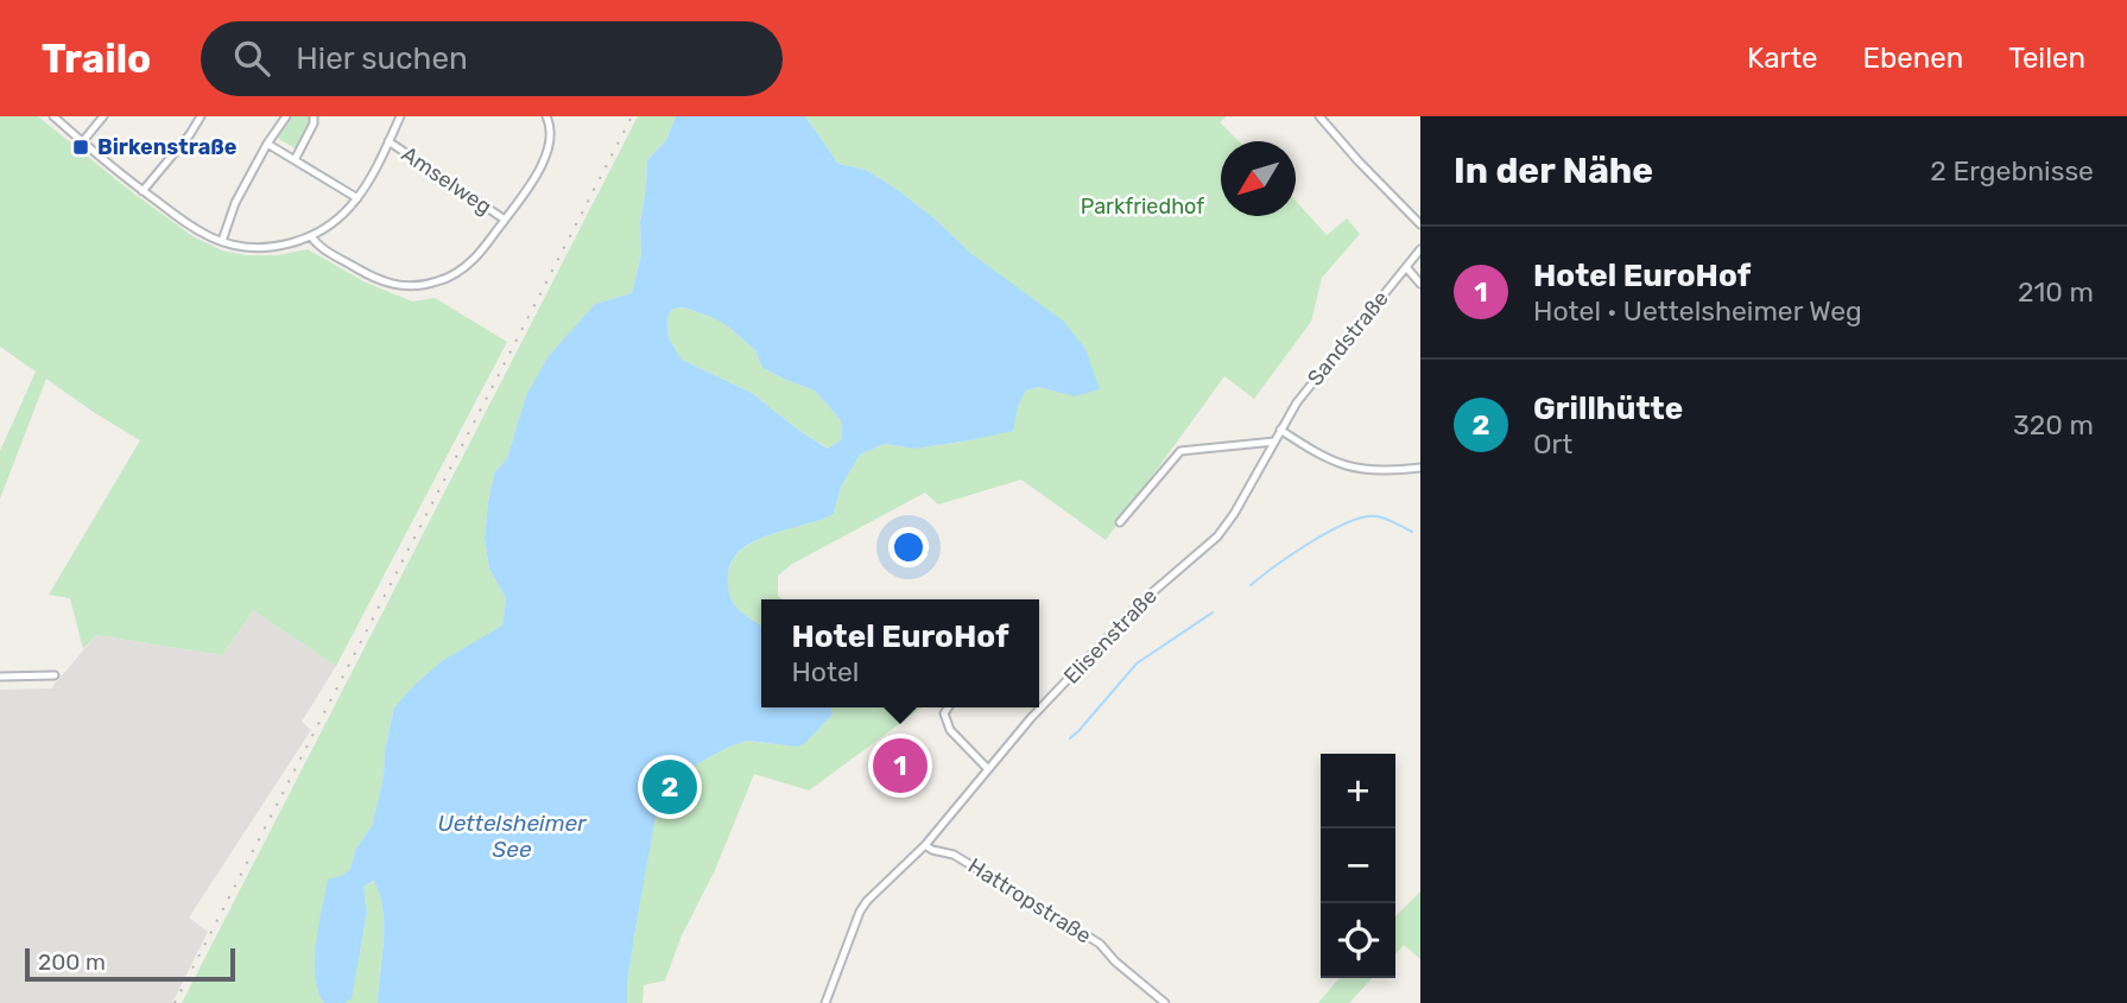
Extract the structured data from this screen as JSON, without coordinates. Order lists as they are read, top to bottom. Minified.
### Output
{"streets":{"street":["Amselweg","Sandstraße","Elisenstraße","Hattropstraße"]},"crossings":[["Sandstraße","Elisenstraße"],["Elisenstraße","Hattropstraße"]],"water":["Uettelsheimer See"],"parks":["Parkfriedhof"],"places":{"transit":["Birkenstraße"]},"scale_bar":"200 m","north":"bottom left","page":{"header":"Trailo","search":"Hier suchen","nav":["Karte","Ebenen","Teilen"],"heading":["In der Nähe","2 Ergebnisse"],"list":[{"mark":"1","name":"Hotel EuroHof","note":"Hotel · Uettelsheimer Weg","value":"210 m"},{"mark":"2","name":"Grillhütte","note":"Ort","value":"320 m"}],"popup":["Hotel EuroHof","Hotel"],"pins":["1","2"],"map_buttons":["+","−"],"scale":"200 m"}}
